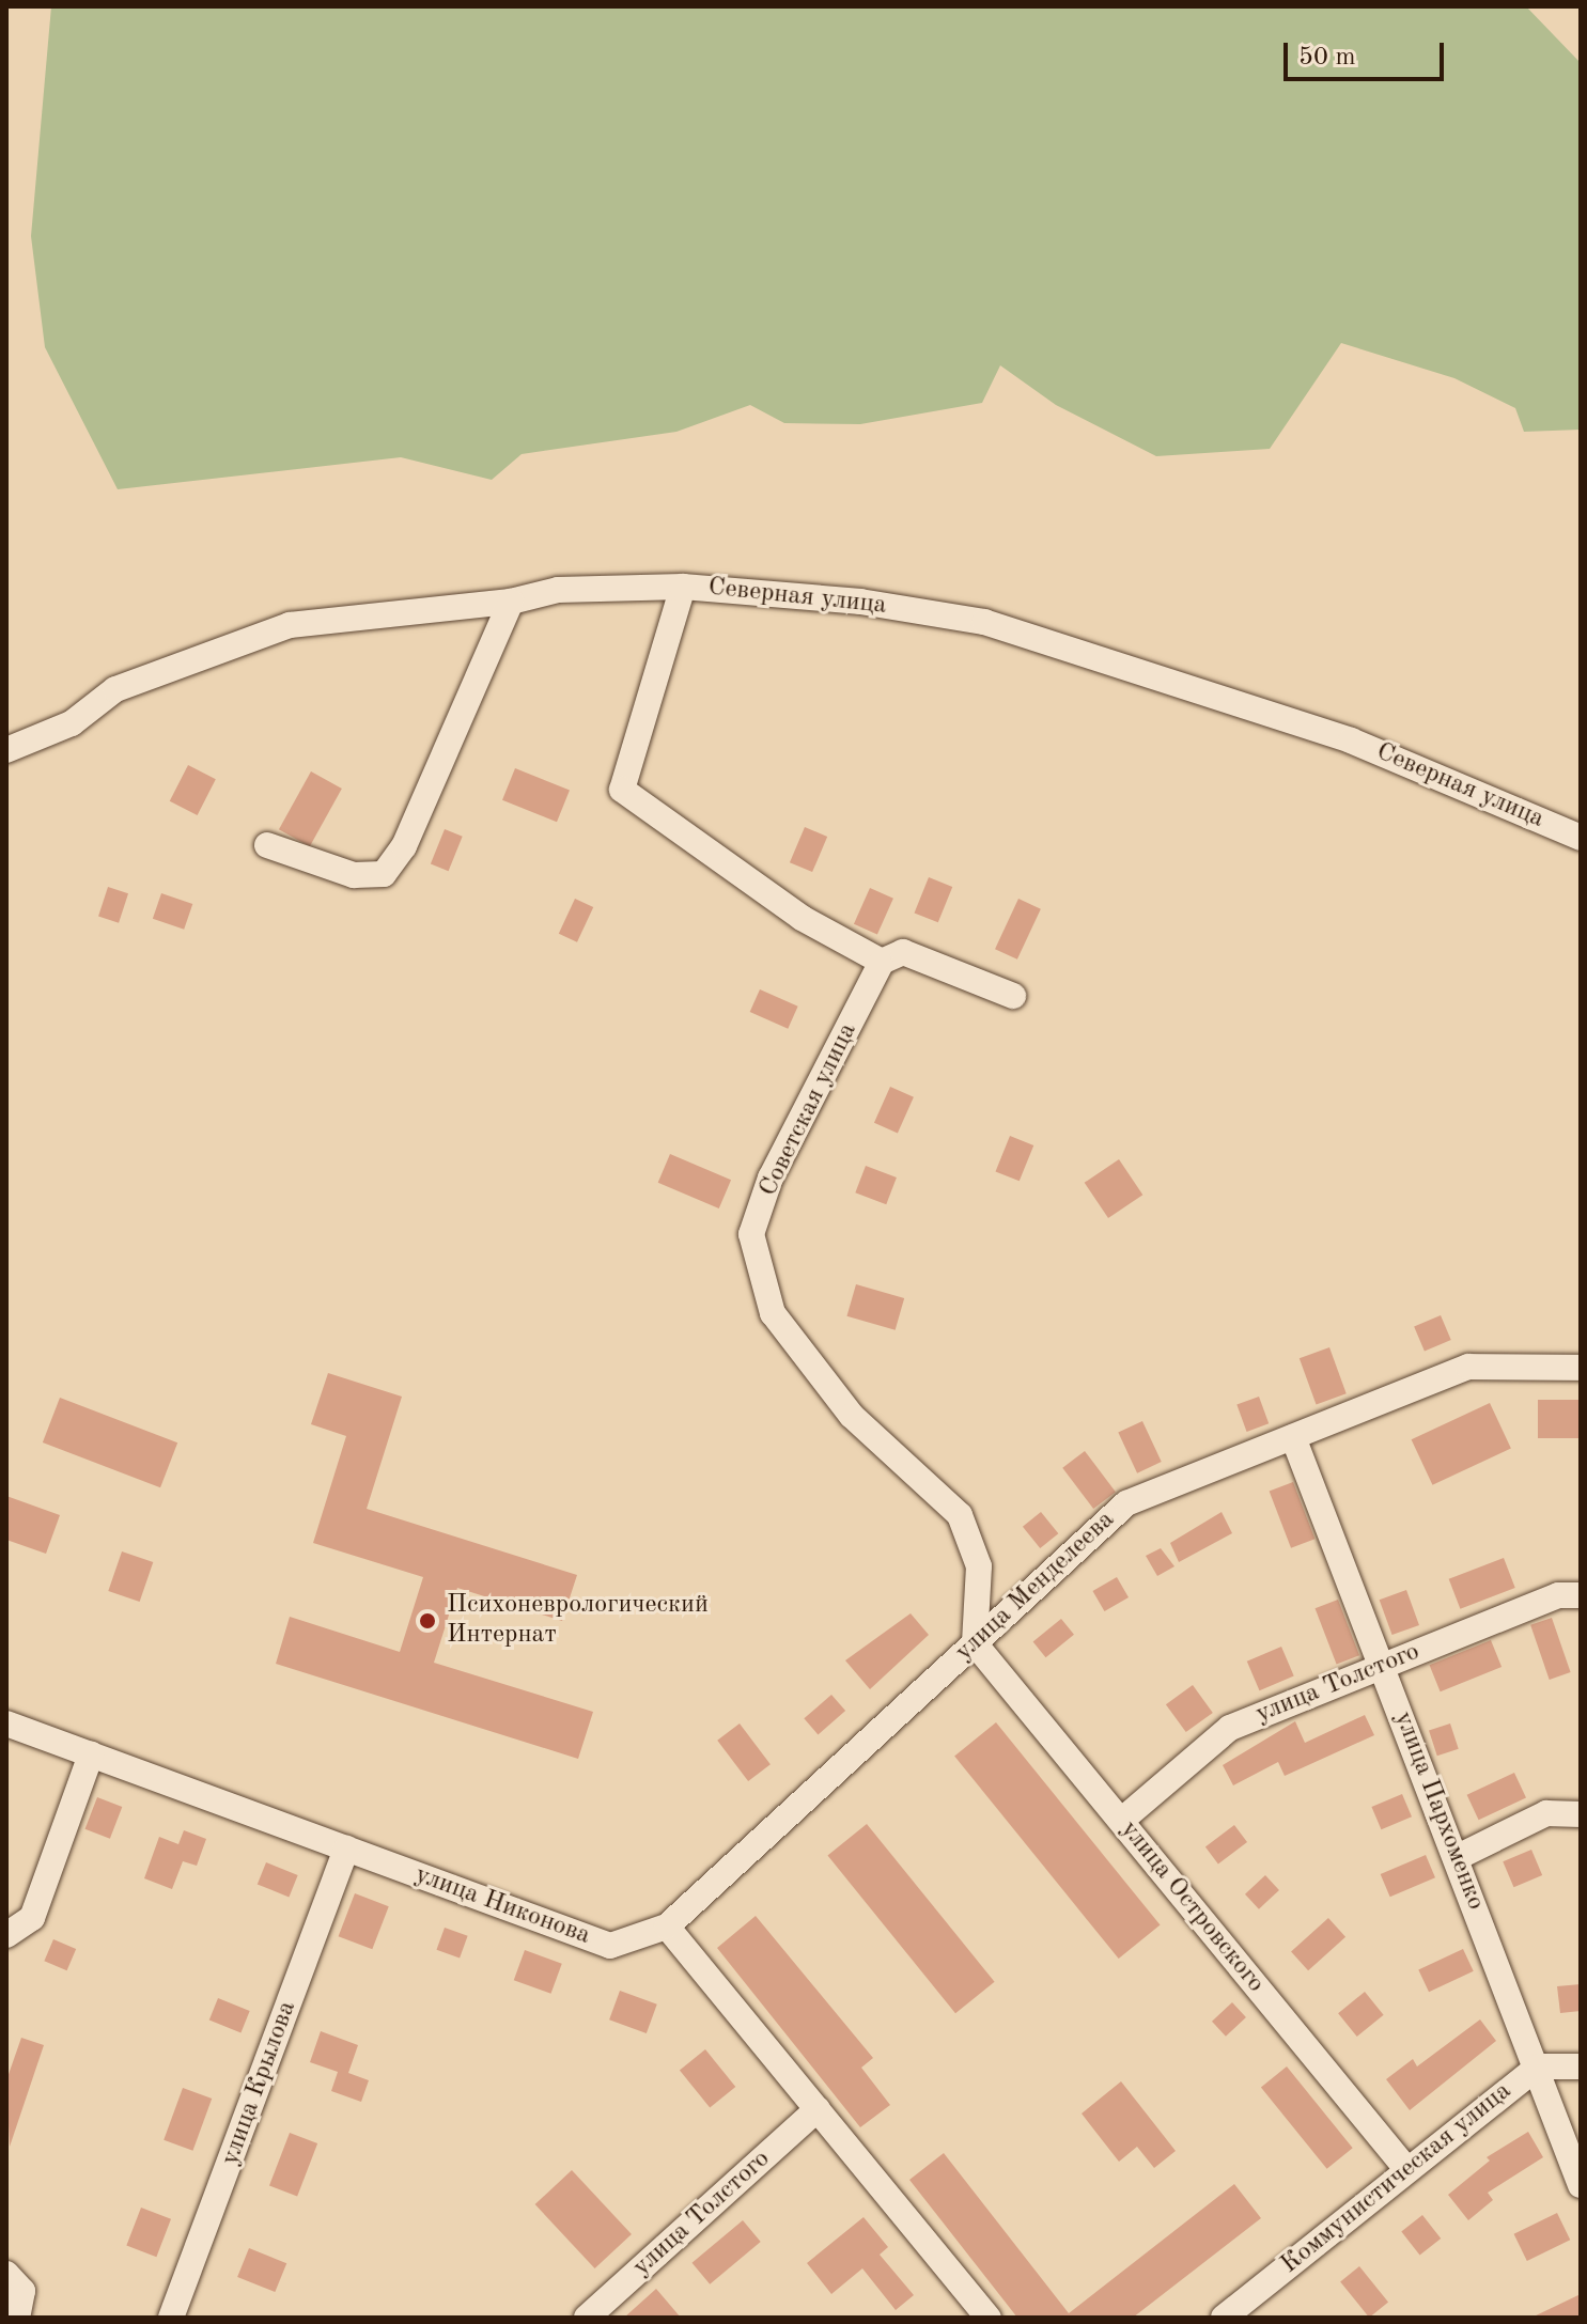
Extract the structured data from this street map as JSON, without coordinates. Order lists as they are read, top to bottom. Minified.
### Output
{"streets":{"street":["Северная улица","Советская улица","улица Менделеева","улица Толстого","улица Пархоменко","улица Никонова","улица Островского","улица Крылова","Коммунистическая улица"]},"crossings":[["Советская улица","улица Менделеева"],["Советская улица","улица Островского"],["улица Менделеева","улица Пархоменко"],["улица Менделеева","улица Никонова"],["улица Менделеева","улица Островского"],["улица Толстого","улица Пархоменко"],["улица Толстого","улица Островского"],["улица Пархоменко","Коммунистическая улица"],["улица Никонова","улица Крылова"],["улица Островского","Коммунистическая улица"]],"places":["Психоневрологический Интернат"],"scale_bar":"50 m"}
